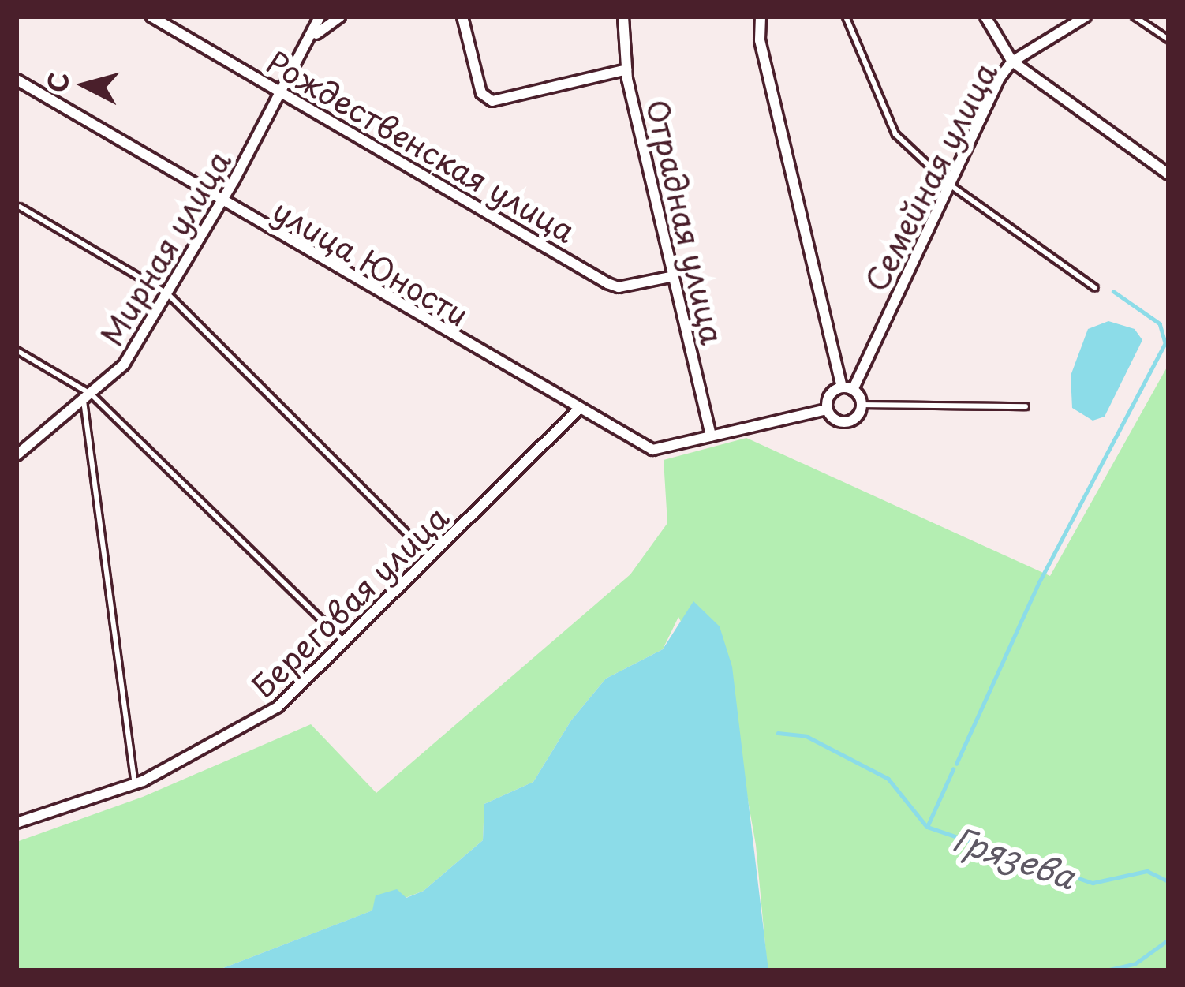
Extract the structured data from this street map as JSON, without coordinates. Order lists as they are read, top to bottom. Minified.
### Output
{"streets":{"street":["Рождественская улица","Семейная улица","Отрадная улица","Мирная улица","улица Юности","Береговая улица"]},"crossings":[["Рождественская улица","Отрадная улица"],["Рождественская улица","Мирная улица"],["Семейная улица","улица Юности"],["Отрадная улица","улица Юности"],["Мирная улица","улица Юности"],["улица Юности","Береговая улица"]],"water":["Грязева"],"north":"left"}
